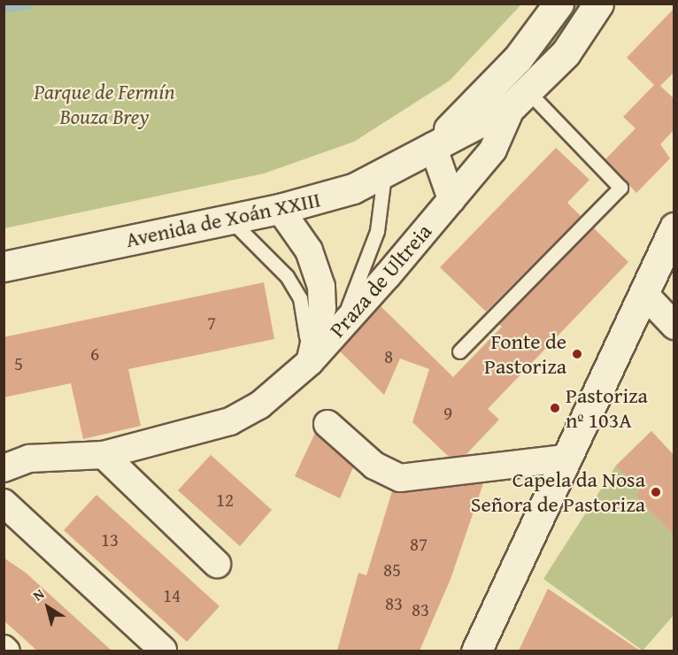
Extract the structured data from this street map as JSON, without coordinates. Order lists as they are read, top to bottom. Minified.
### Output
{"streets":{"street":["Avenida de Xoán XXIII","Praza de Ultreia"]},"crossings":[["Avenida de Xoán XXIII","Praza de Ultreia"]],"parks":["Parque de Fermín Bouza Brey"],"places":["Fonte de Pastoriza","Pastoriza nº 103A","Capela da Nosa Señora de Pastoriza"],"house_numbers":["7","6","8","5","9","12","13","87","85","14","83","83"],"north":"top left"}
